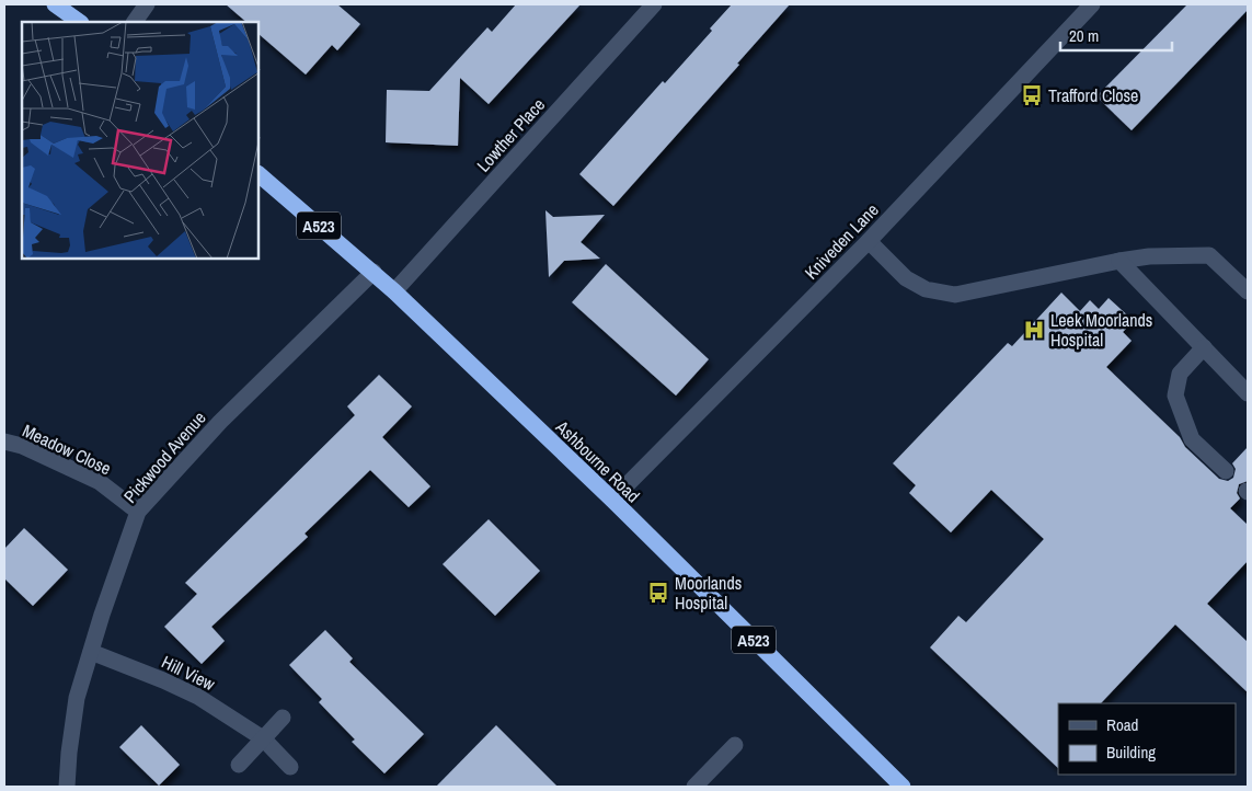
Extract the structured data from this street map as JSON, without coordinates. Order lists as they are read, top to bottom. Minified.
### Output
{"streets":{"highway":["A523","Ashbourne Road"],"street":["Lowther Place","Kniveden Lane","Meadow Close","Pickwood Avenue","Hill View"]},"crossings":[["Lowther Place","Ashbourne Road"],["Kniveden Lane","Ashbourne Road"],["Meadow Close","Pickwood Avenue"],["Pickwood Avenue","Ashbourne Road"],["Pickwood Avenue","Hill View"]],"places":{"bus stop":["Trafford Close","Moorlands Hospital"],"hospital":["Leek Moorlands Hospital"]},"legend":["Road","Building"],"scale_bar":"20 m"}
